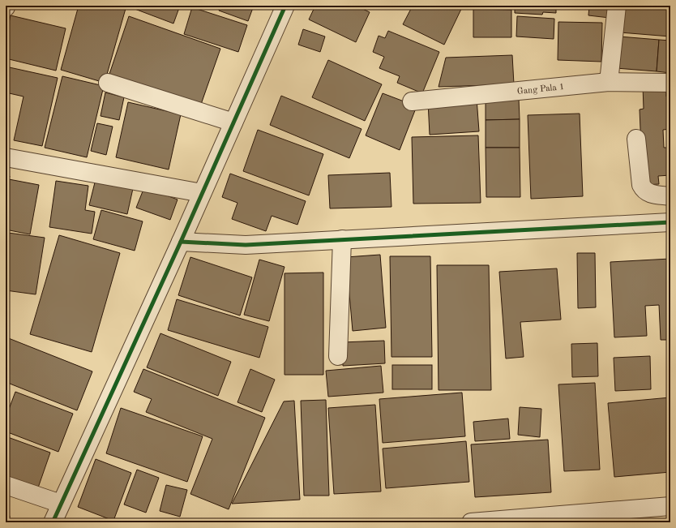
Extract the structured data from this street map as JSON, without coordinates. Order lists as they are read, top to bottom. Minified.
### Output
{"streets":{"street":["Gang Pala 1"]}}
